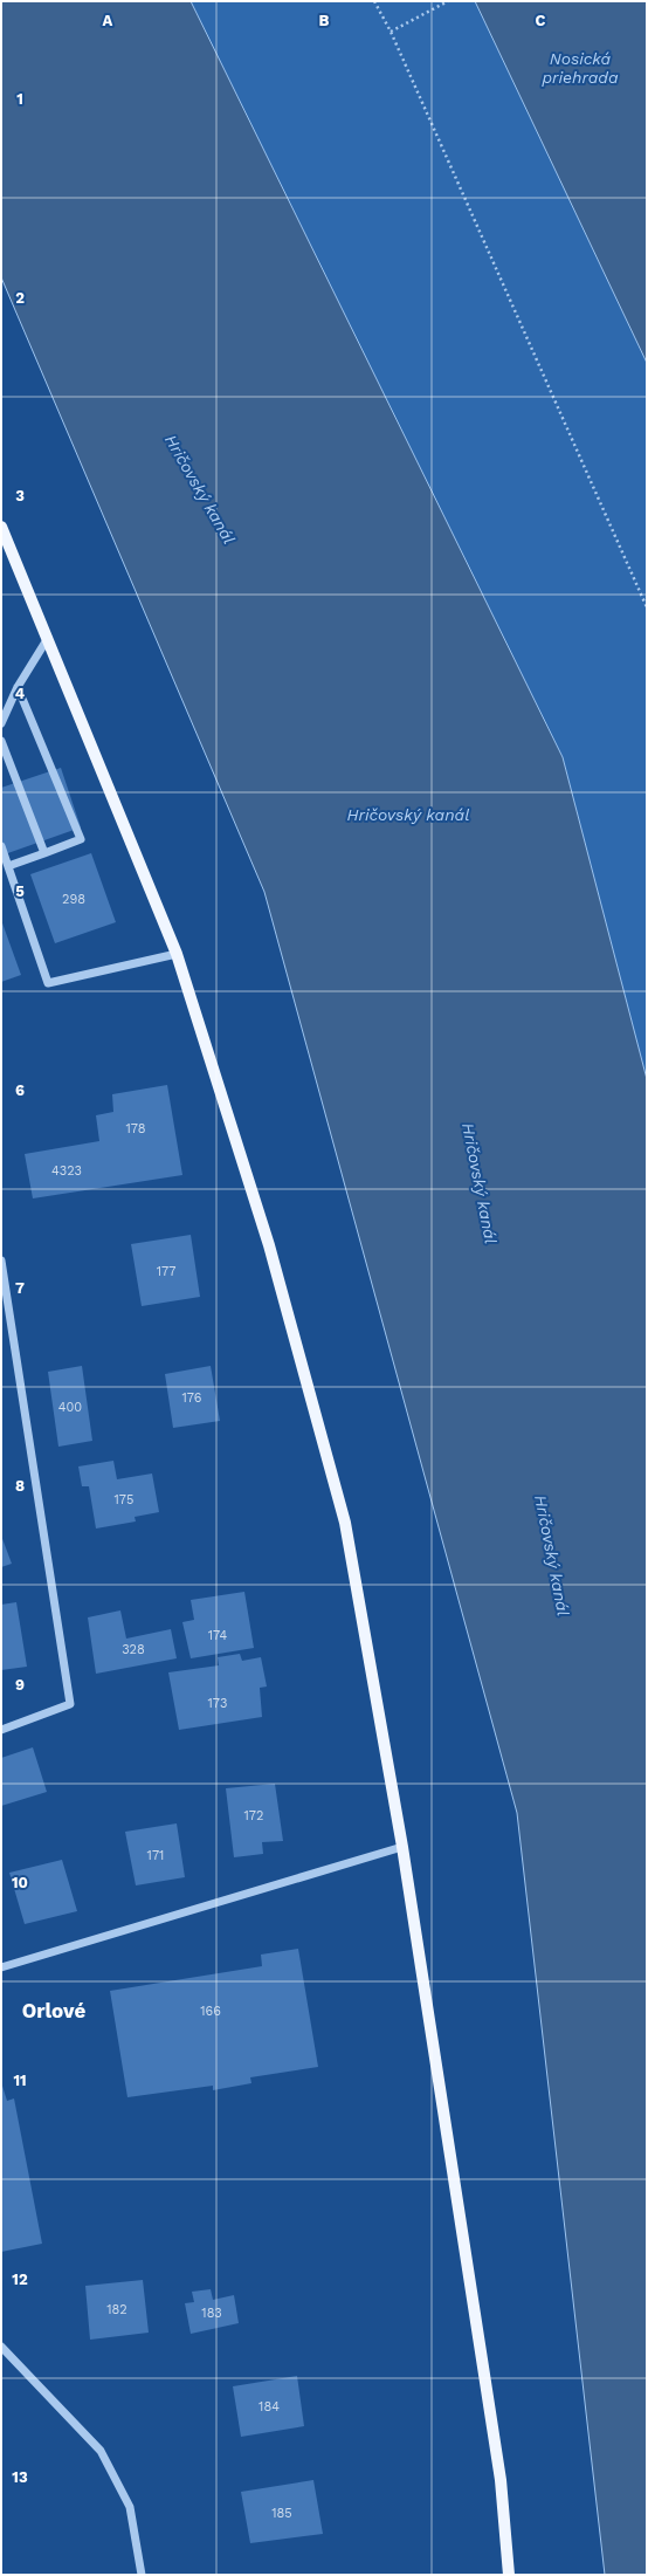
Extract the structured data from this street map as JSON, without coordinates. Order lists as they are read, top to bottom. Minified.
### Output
{"districts":["Orlové"],"water":["Nosická priehrada","Hričovský kanál"],"house_numbers":["298","178","4323","177","176","400","175","174","328","173","172","171","166","182","183","184","185"],"grid":{"columns":["A","B","C"],"rows":["1","2","3","4","5","6","7","8","9","10","11","12","13"]}}
